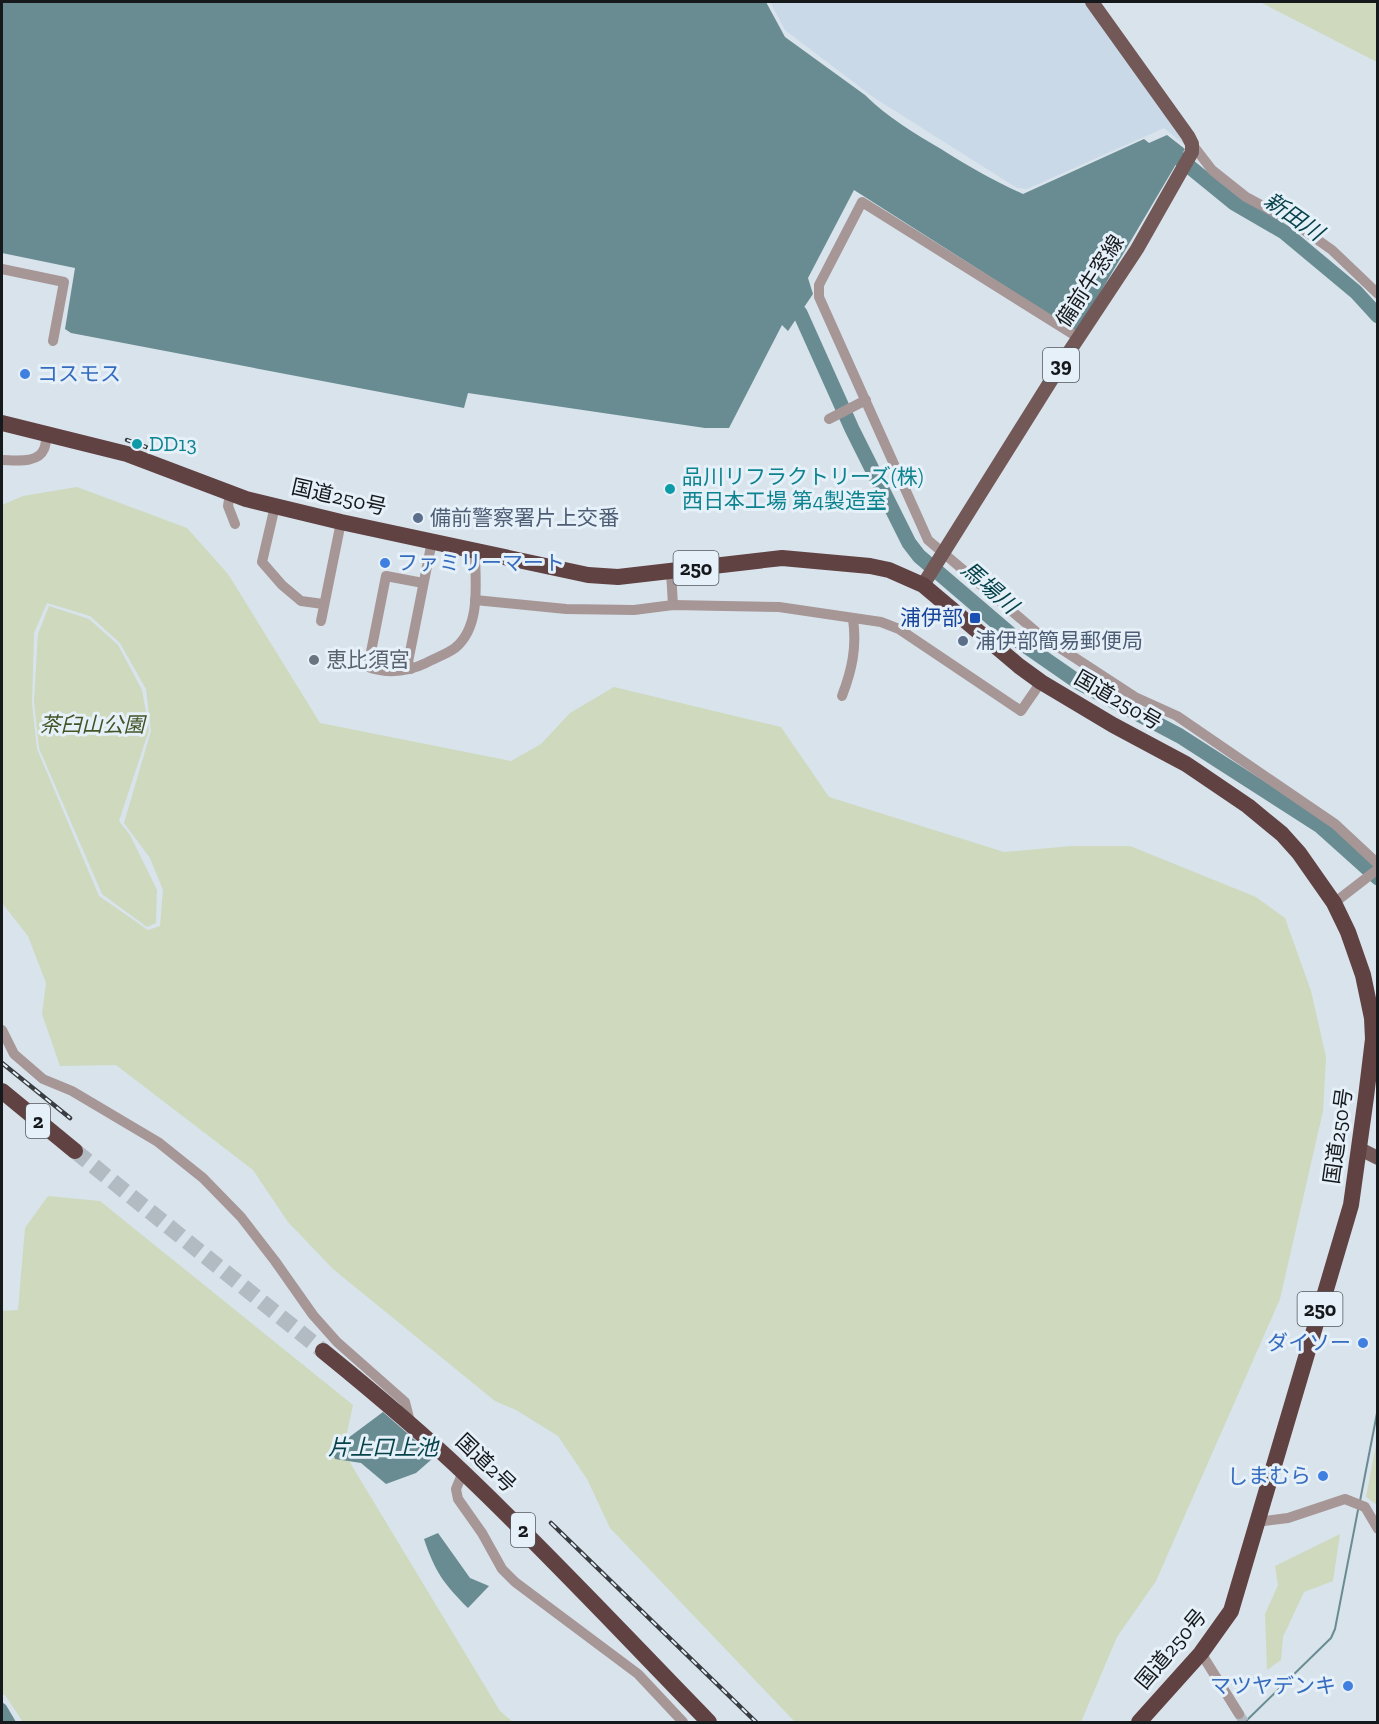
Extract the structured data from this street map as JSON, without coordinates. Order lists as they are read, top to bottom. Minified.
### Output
{"streets":{"highway":["国道250号","250","2","国道2号"],"main road":["備前牛窓線","39"]},"crossings":[["備前牛窓線","国道250号"]],"water":["新田川","馬場川","片上口上池"],"parks":["茶臼山公園"],"places":{"other":["コスモス","DD13","品川リフラクトリーズ(株) 西日本工場 第4製造室","備前警察署片上交番","ファミリーマート","浦伊部簡易郵便局","恵比須宮","ダイソー","しまむら","マツヤデンキ"],"transit":["浦伊部"]}}
